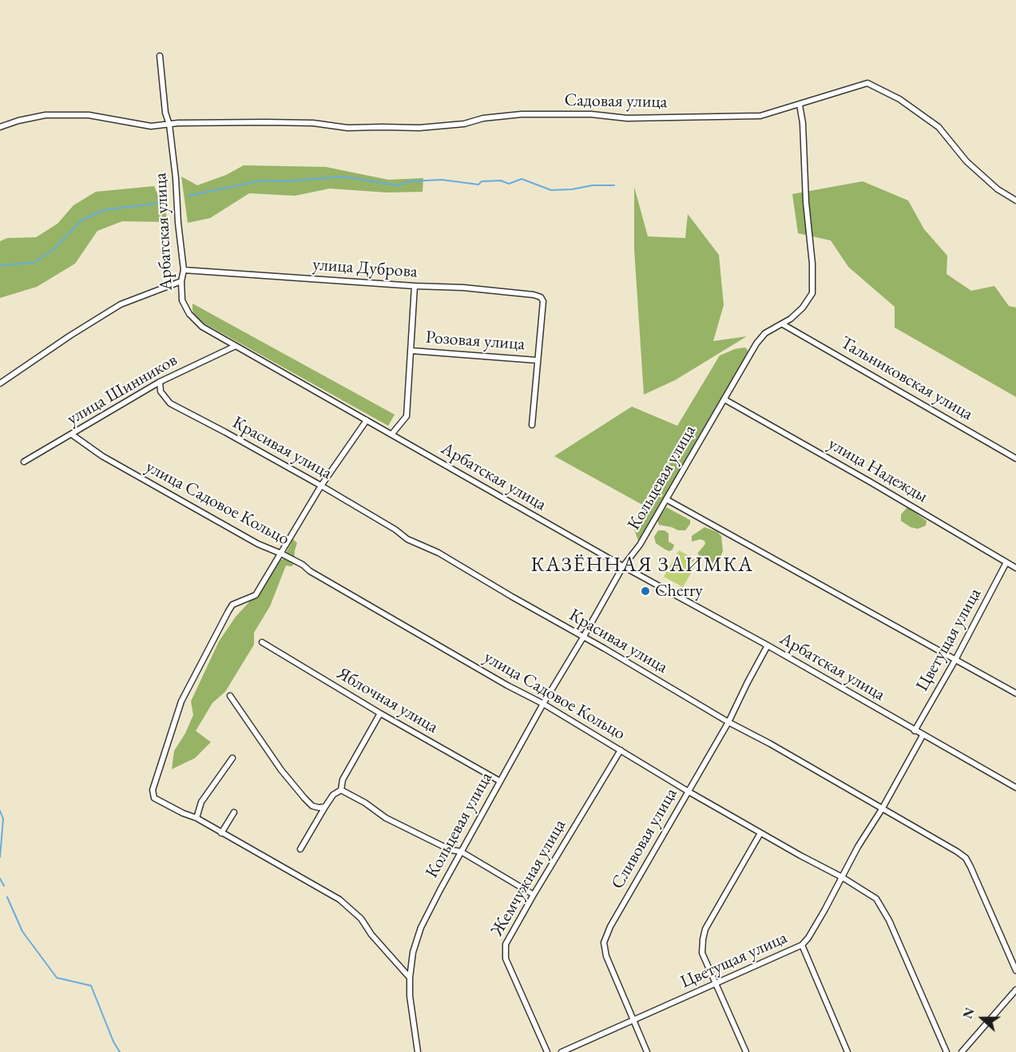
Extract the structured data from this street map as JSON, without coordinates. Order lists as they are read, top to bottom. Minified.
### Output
{"streets":{"street":["Садовая улица","Арбатская улица","улица Дуброва","Розовая улица","Тальниковская улица","улица Шинников","Красивая улица","улица Надежды","Кольцевая улица","улица Садовое Кольцо","Цветущая улица","Яблочная улица","Сливовая улица","Жемчужная улица"]},"crossings":[["Садовая улица","Арбатская улица"],["Садовая улица","Кольцевая улица"],["Арбатская улица","улица Дуброва"],["Арбатская улица","улица Шинников"],["Арбатская улица","Кольцевая улица"],["Арбатская улица","Цветущая улица"],["Арбатская улица","Сливовая улица"],["улица Дуброва","Розовая улица"],["Тальниковская улица","Кольцевая улица"],["улица Шинников","Красивая улица"],["улица Шинников","улица Садовое Кольцо"],["Красивая улица","Кольцевая улица"],["Красивая улица","Цветущая улица"],["Красивая улица","Сливовая улица"],["улица Надежды","Кольцевая улица"],["улица Надежды","Цветущая улица"],["Кольцевая улица","улица Садовое Кольцо"],["Кольцевая улица","Яблочная улица"],["улица Садовое Кольцо","Цветущая улица"],["улица Садовое Кольцо","Сливовая улица"],["улица Садовое Кольцо","Жемчужная улица"],["Цветущая улица","Сливовая улица"]],"districts":["КАЗЁННАЯ ЗАИМКА"],"places":["Cherry"],"north":"left"}
